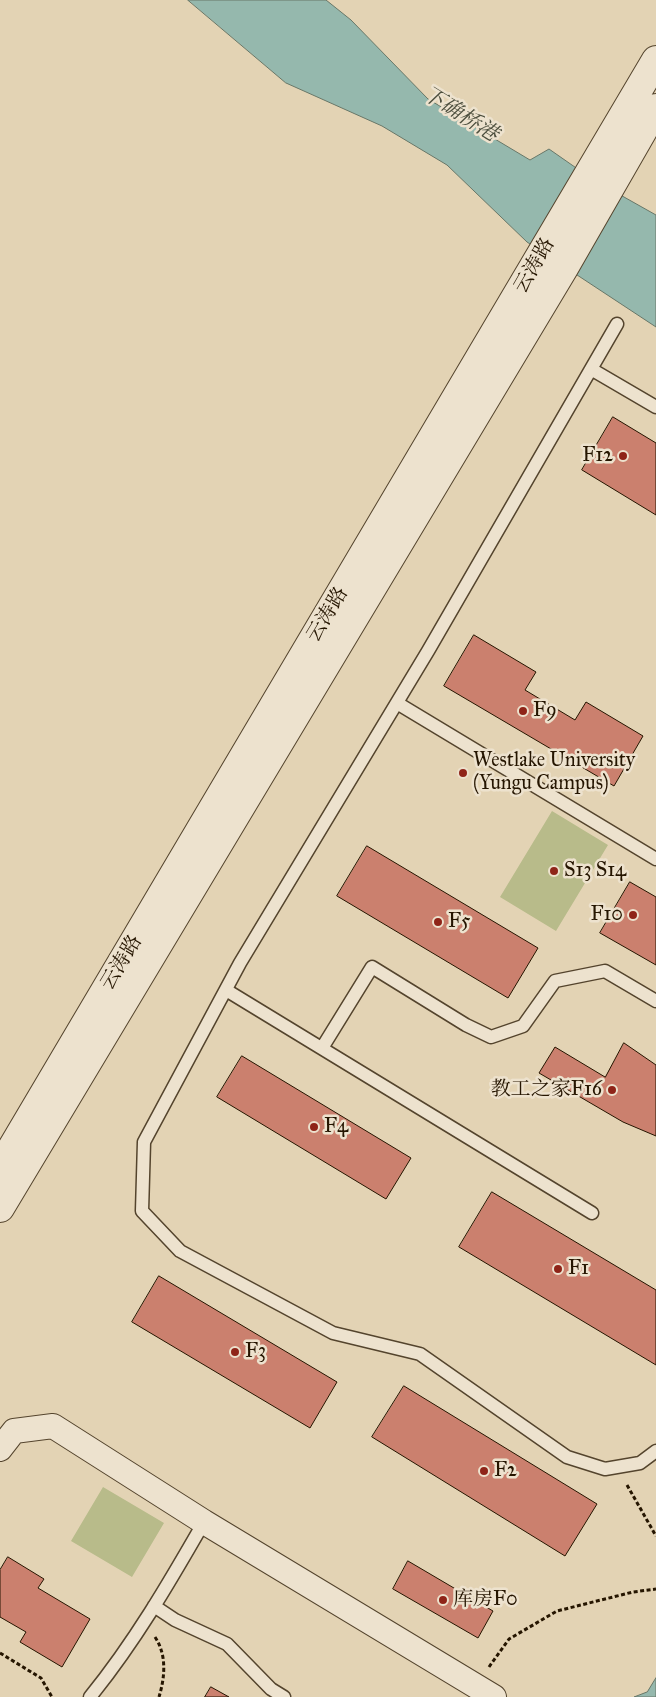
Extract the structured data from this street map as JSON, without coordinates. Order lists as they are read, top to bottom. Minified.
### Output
{"streets":{"street":["云涛路"]},"water":["下确桥港"],"places":["F12","F9","Westlake University (Yungu Campus)","S13 S14","F10","F5","教工之家F16","F4","F1","F3","F2","库房F0"]}
